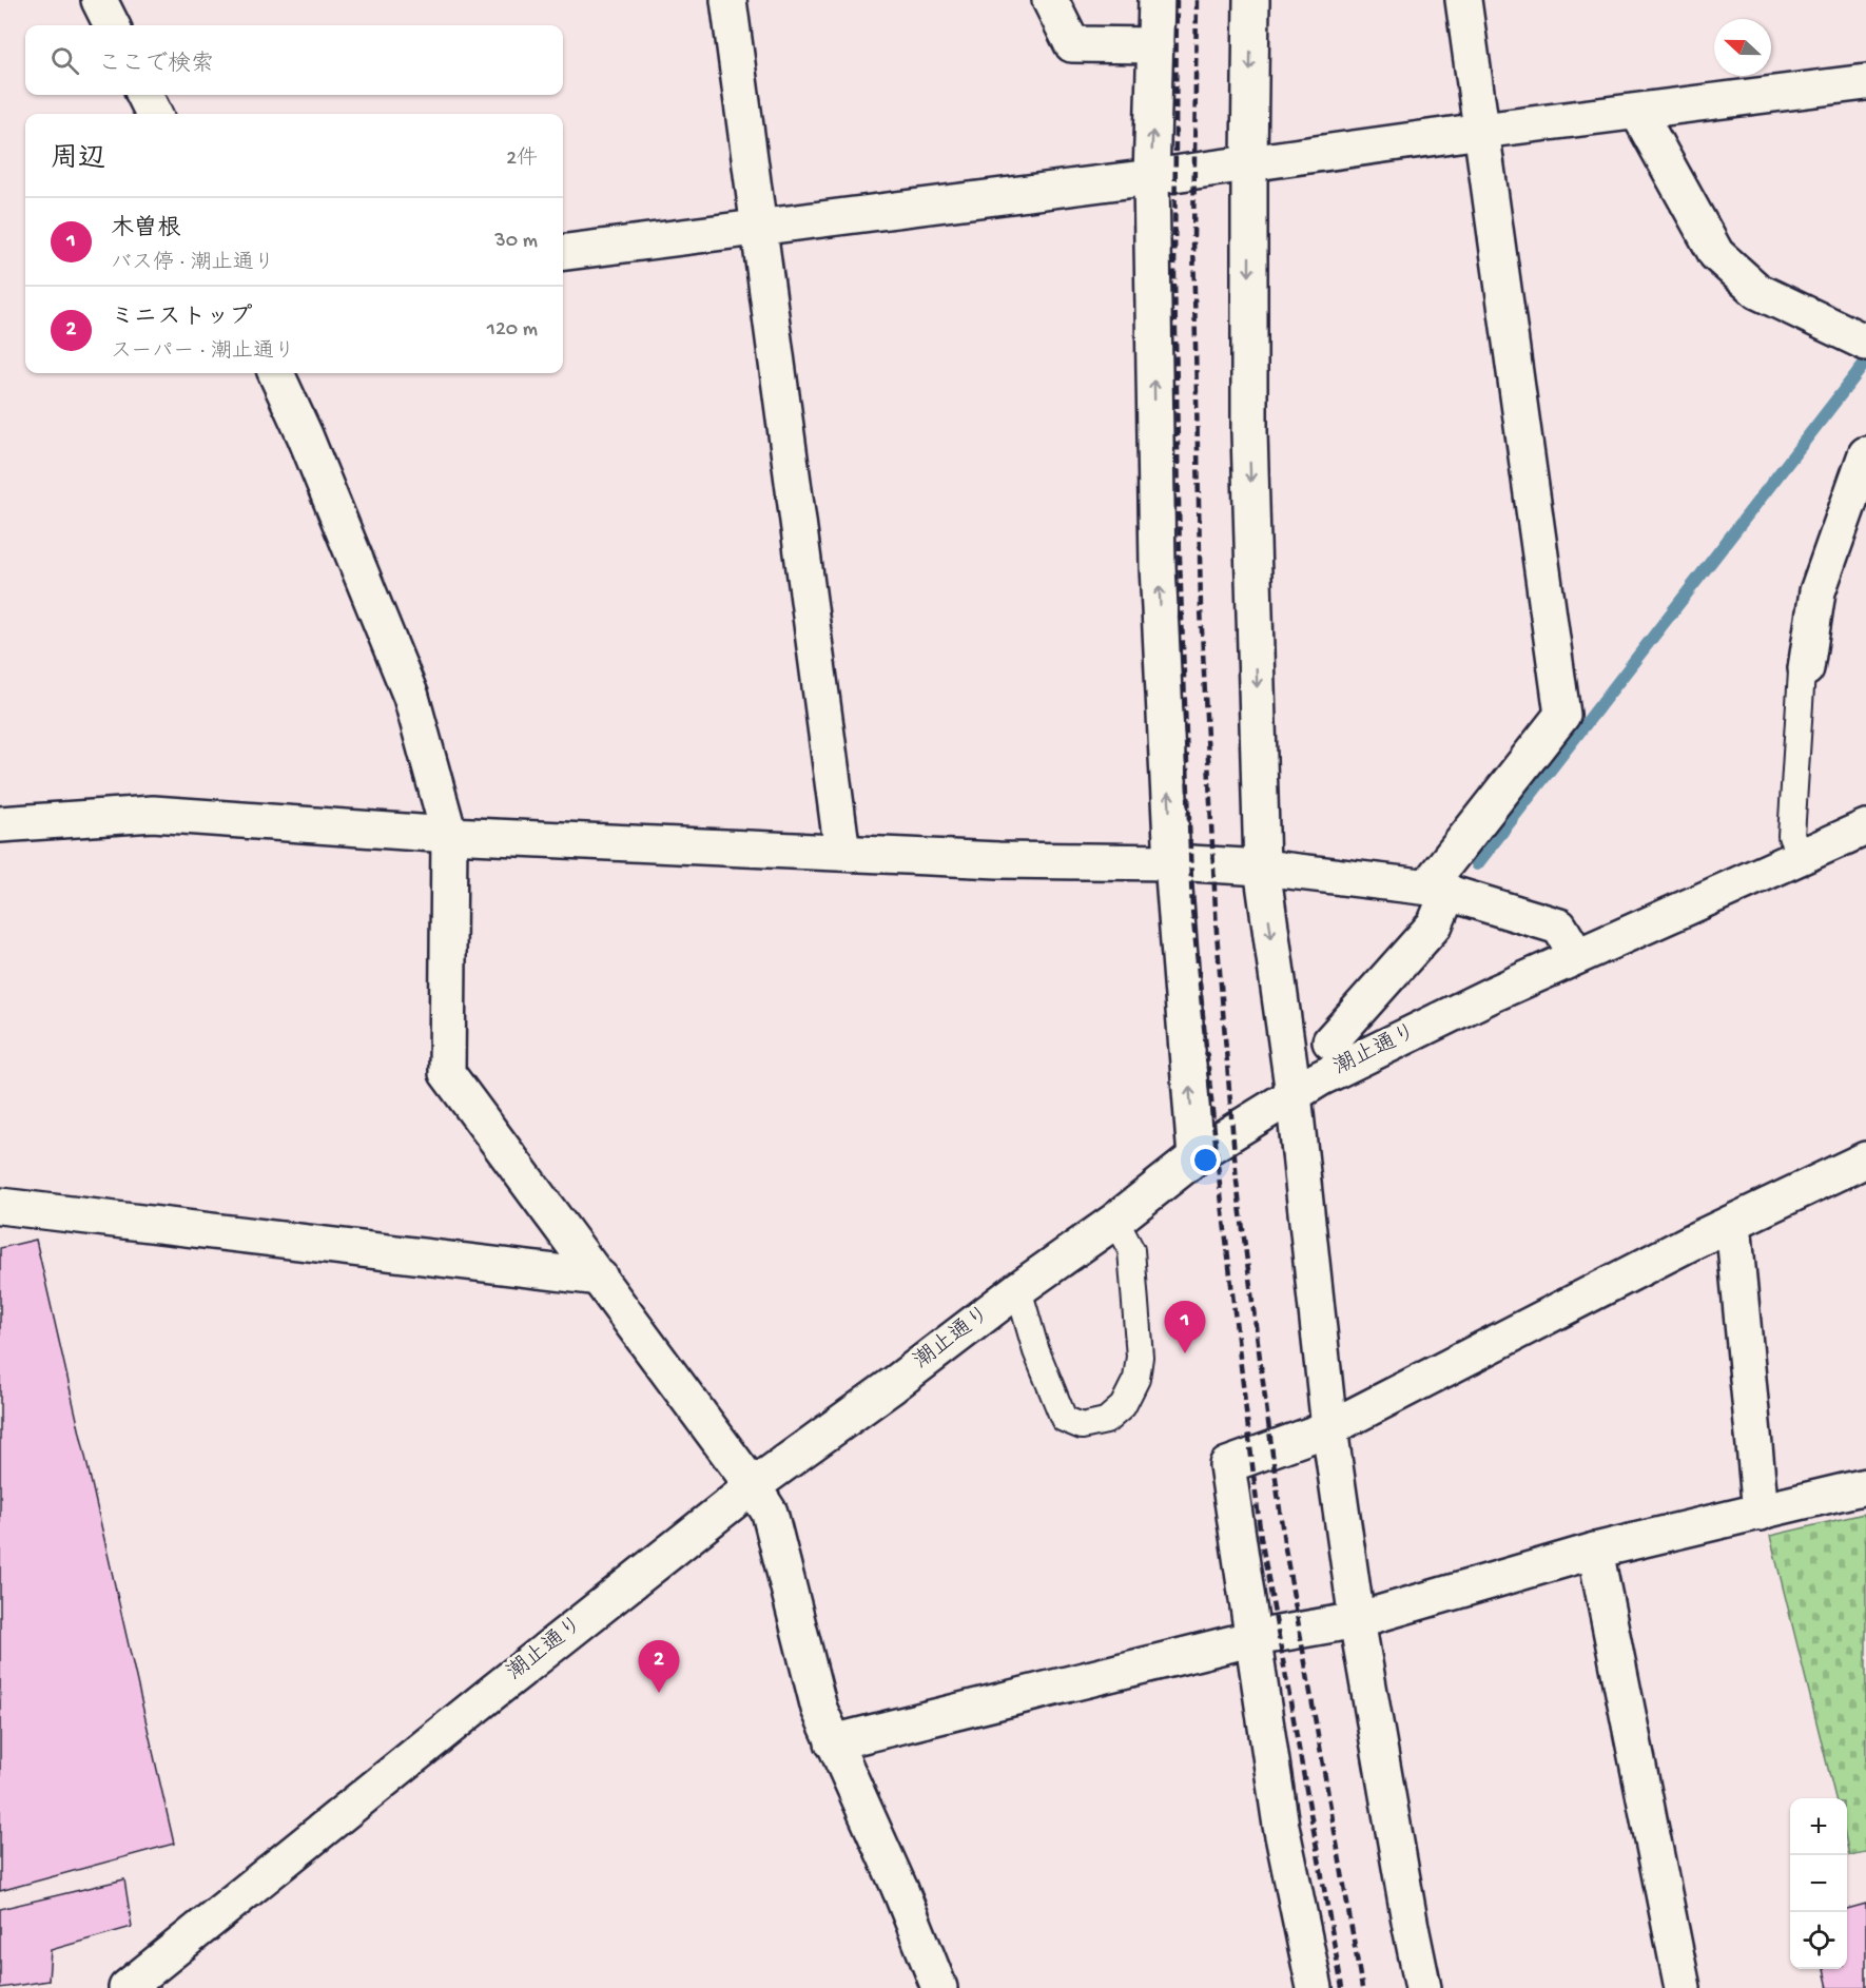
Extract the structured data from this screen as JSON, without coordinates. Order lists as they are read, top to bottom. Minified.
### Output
{"streets":{"street":["潮止通り"]},"north":"left","page":{"search":"ここで検索","heading":["周辺","2件"],"list":[{"mark":"1","name":"木曽根","note":"バス停 · 潮止通り","value":"30 m"},{"mark":"2","name":"ミニストップ","note":"スーパー · 潮止通り","value":"120 m"}],"pins":["1","2"],"map_buttons":["+","−"]}}
